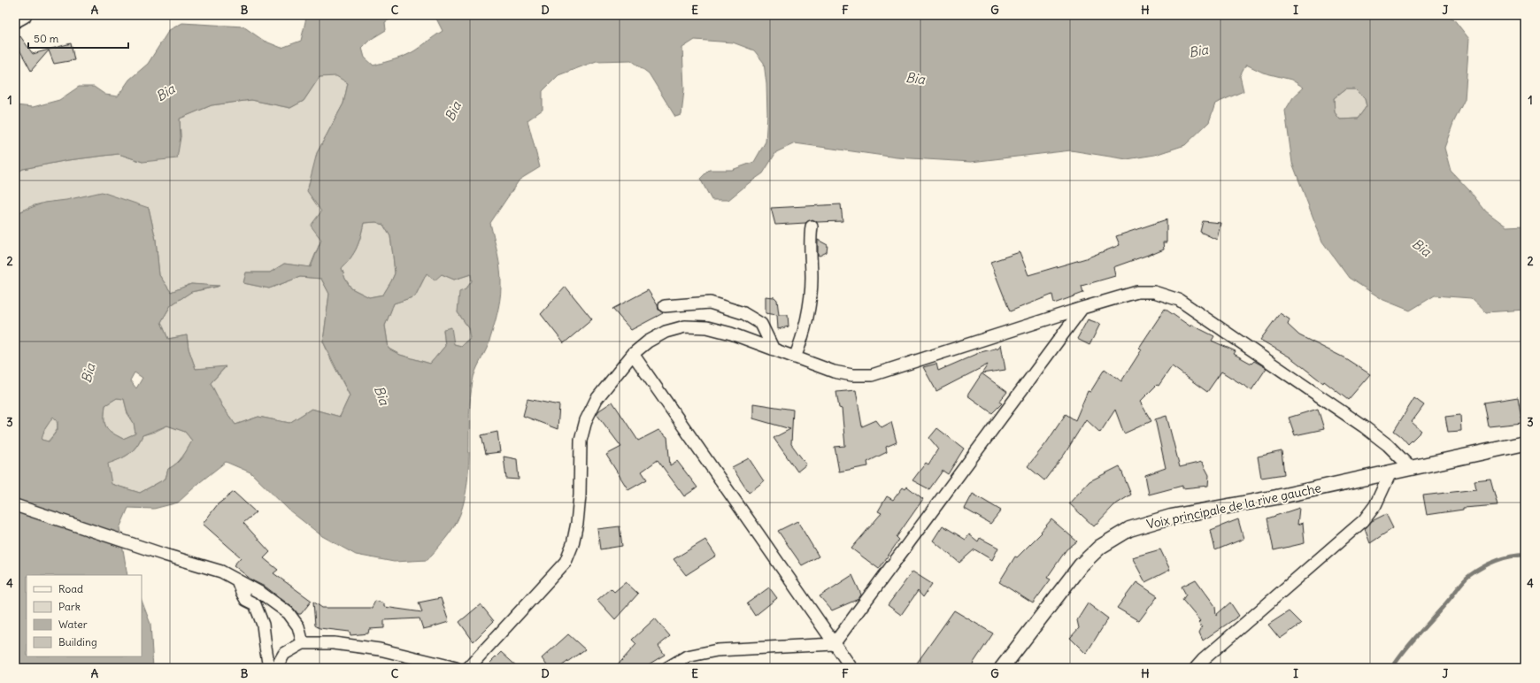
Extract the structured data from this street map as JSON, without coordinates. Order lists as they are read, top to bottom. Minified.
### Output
{"streets":{"street":["Voix principale de la rive gauche"]},"water":["Bia"],"legend":["Road","Park","Water","Building"],"scale_bar":"50 m","grid":{"columns":["A","B","C","D","E","F","G","H","I","J"],"rows":["1","2","3","4"]}}
